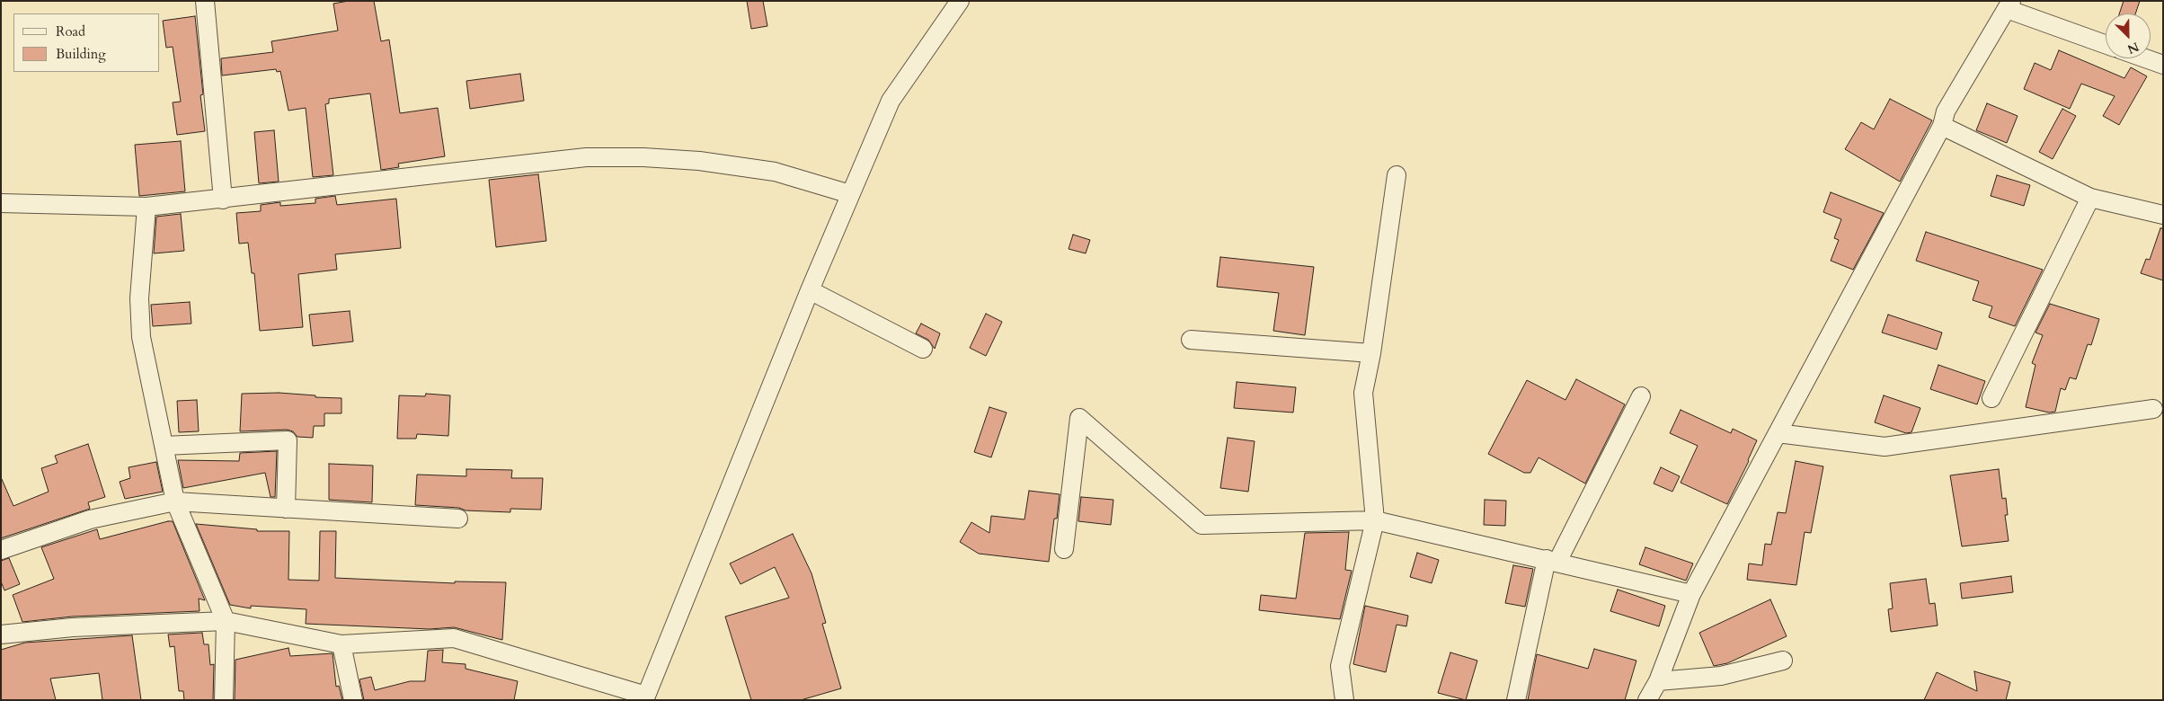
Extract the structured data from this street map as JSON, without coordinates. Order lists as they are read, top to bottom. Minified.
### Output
{"legend":["Road","Building"],"north":"bottom right"}
